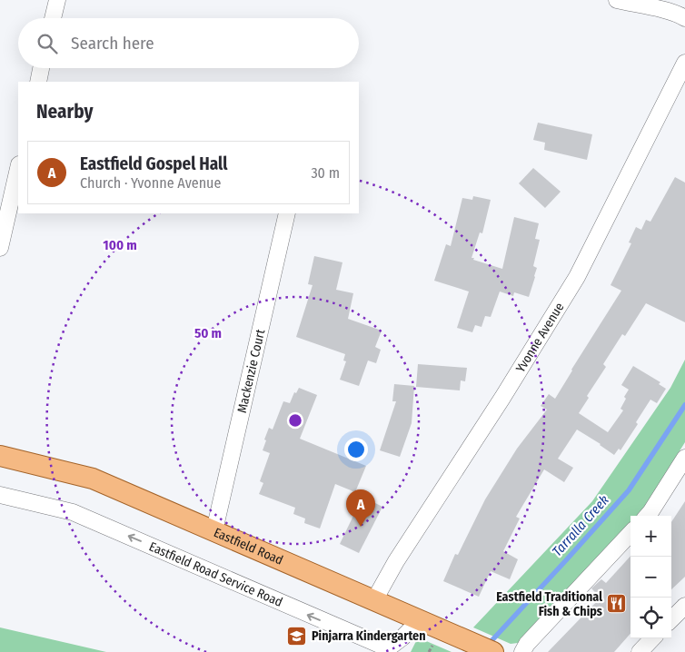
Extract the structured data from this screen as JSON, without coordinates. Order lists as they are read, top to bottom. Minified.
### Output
{"streets":{"main road":["Eastfield Road"],"street":["Yvonne Avenue","Mackenzie Court","Eastfield Road Service Road"]},"crossings":[["Yvonne Avenue","Eastfield Road"],["Mackenzie Court","Eastfield Road"],["Eastfield Road","Eastfield Road Service Road"]],"one_way":["Eastfield Road Service Road"],"water":["Tarralla Creek"],"places":{"restaurant":["Eastfield Traditional Fish & Chips"],"school or university":["Pinjarra Kindergarten"]},"page":{"search":"Search here","heading":"Nearby","list":[{"mark":"A","name":"Eastfield Gospel Hall","note":"Church · Yvonne Avenue","value":"30 m"}],"pins":"A","map_buttons":["+","−"]},"rings":["100 m","50 m"]}
